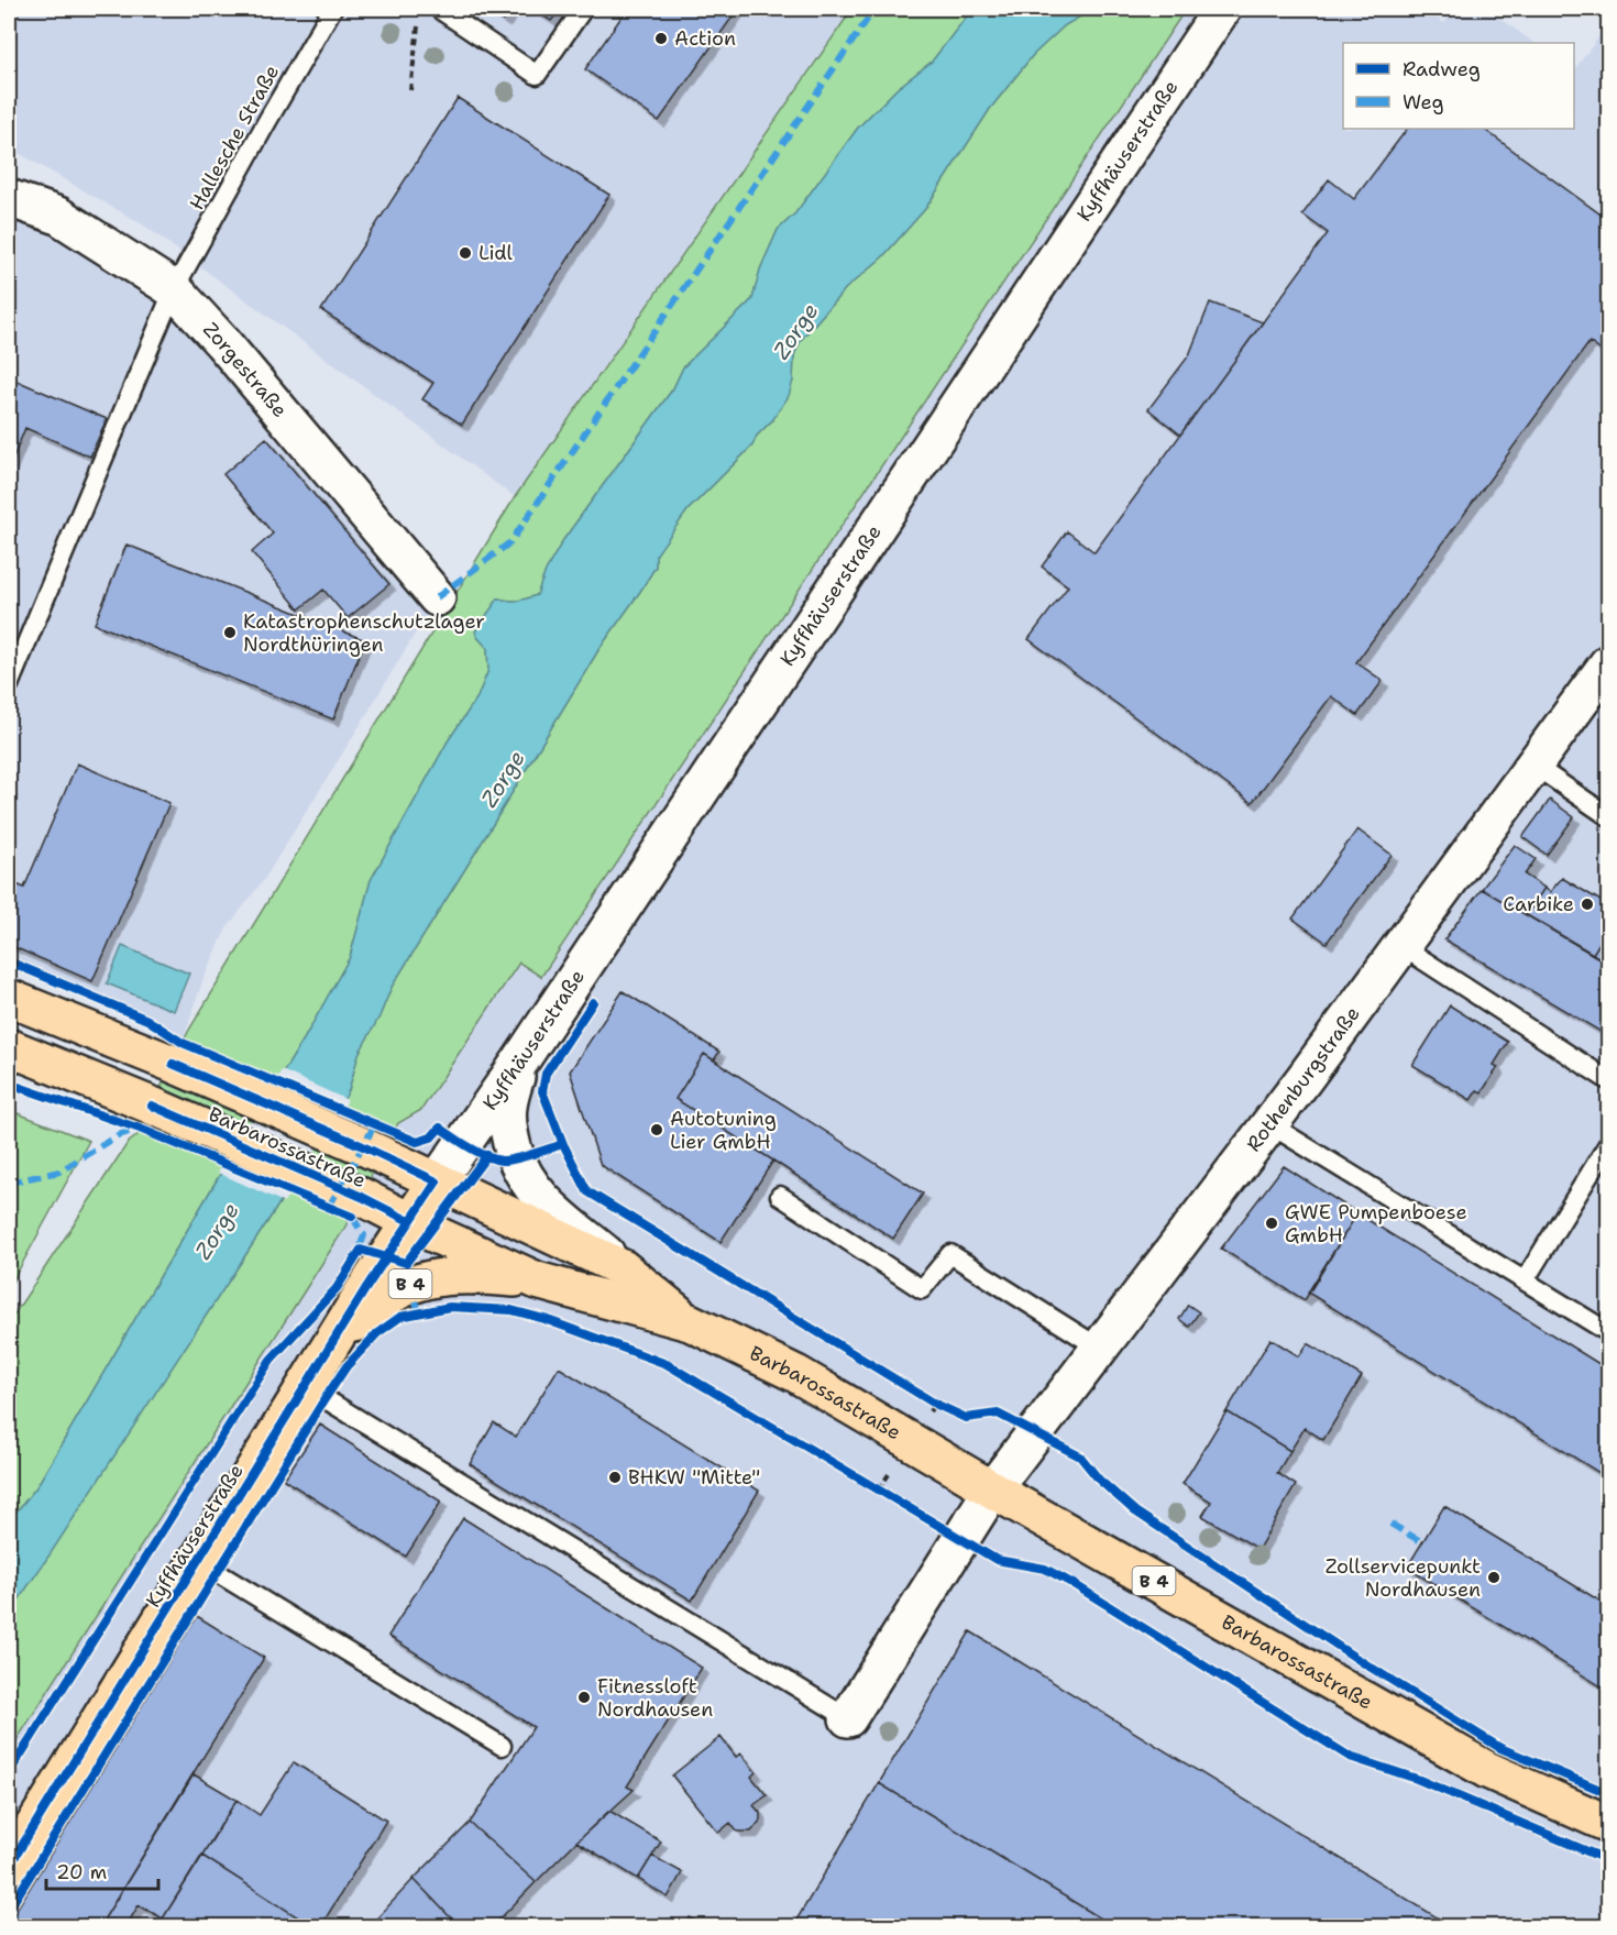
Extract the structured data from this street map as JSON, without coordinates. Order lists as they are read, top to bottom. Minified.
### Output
{"streets":{"main road":["Kyffhäuserstraße","Barbarossastraße","B 4"],"street":["Zorgestraße","Rothenburgstraße"],"lane":["Hallesche Straße"]},"crossings":[["Hallesche Straße","Zorgestraße"],["Kyffhäuserstraße","Barbarossastraße"],["Kyffhäuserstraße","B 4"],["Rothenburgstraße","Barbarossastraße"],["Barbarossastraße","B 4"]],"water":["Zorge"],"places":["Action","Lidl","Katastrophenschutzlager Nordthüringen","Carbike","Autotuning Lier GmbH","GWE Pumpenboese GmbH","BHKW \"Mitte\"","Zollservicepunkt Nordhausen","Fitnessloft Nordhausen"],"legend":["Radweg","Weg"],"scale_bar":"20 m"}
